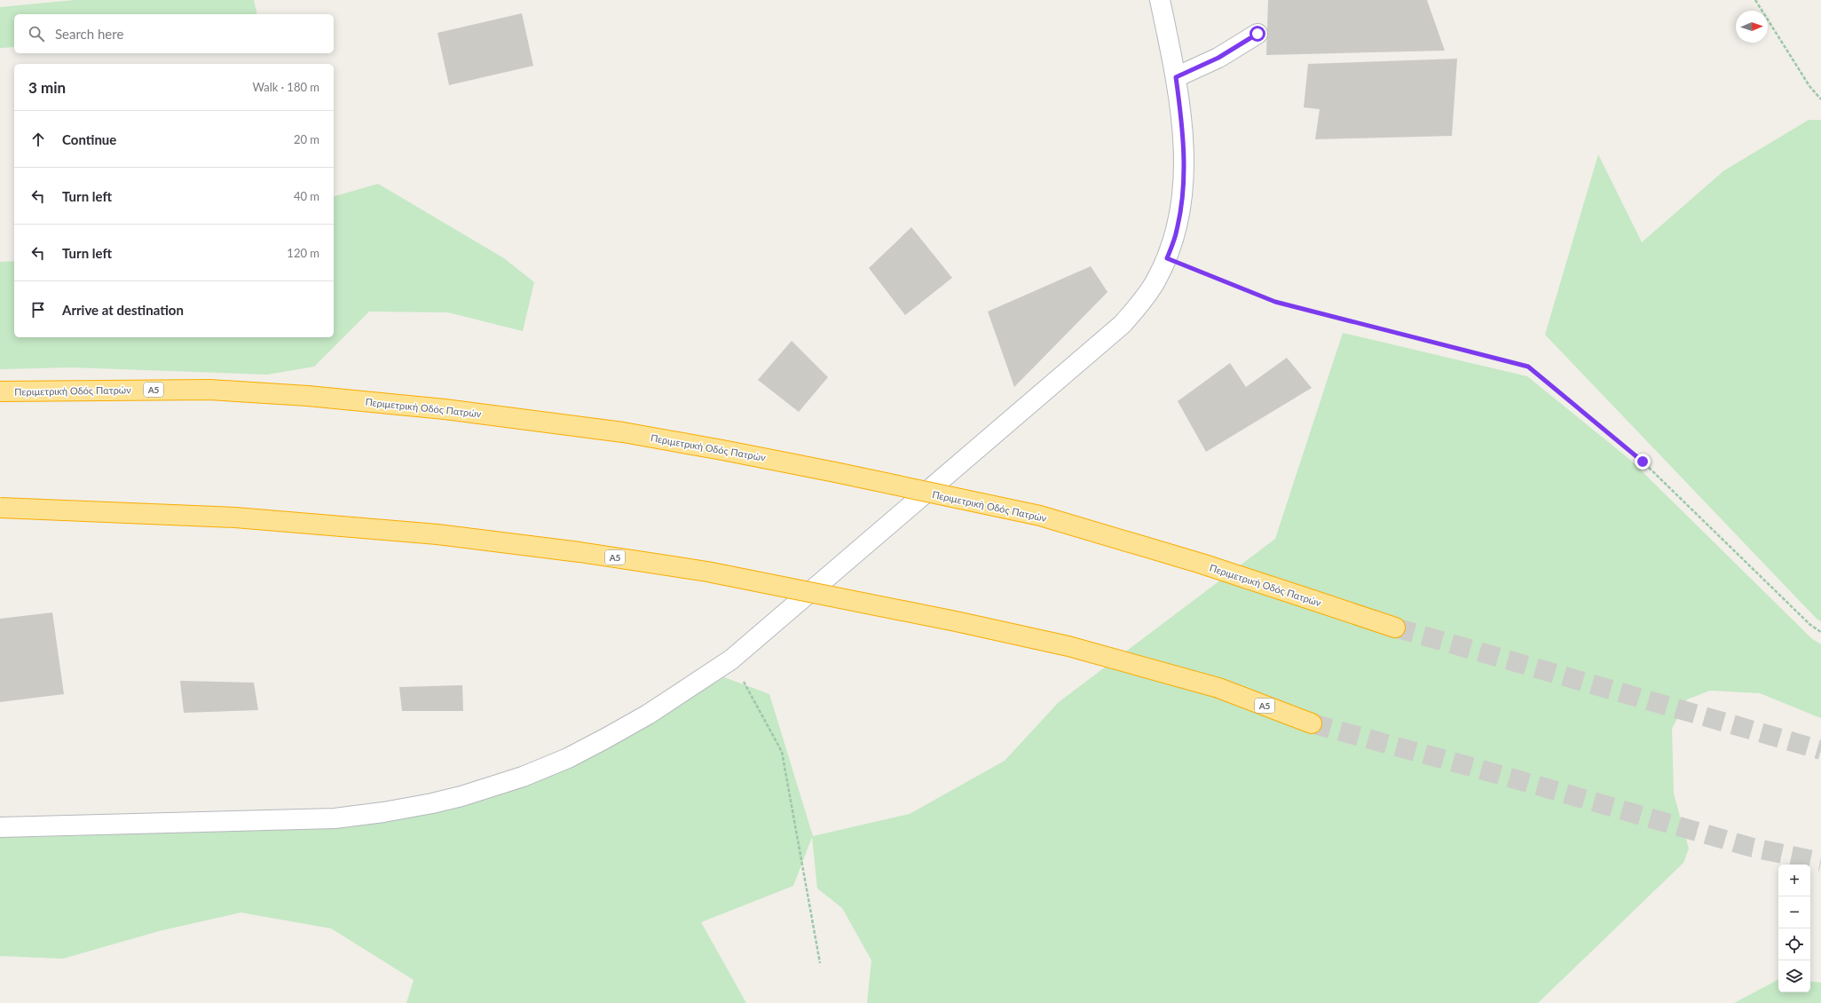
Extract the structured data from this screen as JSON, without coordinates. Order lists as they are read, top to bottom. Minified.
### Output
{"streets":{"highway":["Α5","Περιμετρική Οδός Πατρών"]},"north":"right","page":{"search":"Search here","heading":["3 min","Walk · 180 m"],"list":[["Continue","20 m"],["Turn left","40 m"],["Turn left","120 m"],"Arrive at destination"],"map_buttons":["+","−"]}}
